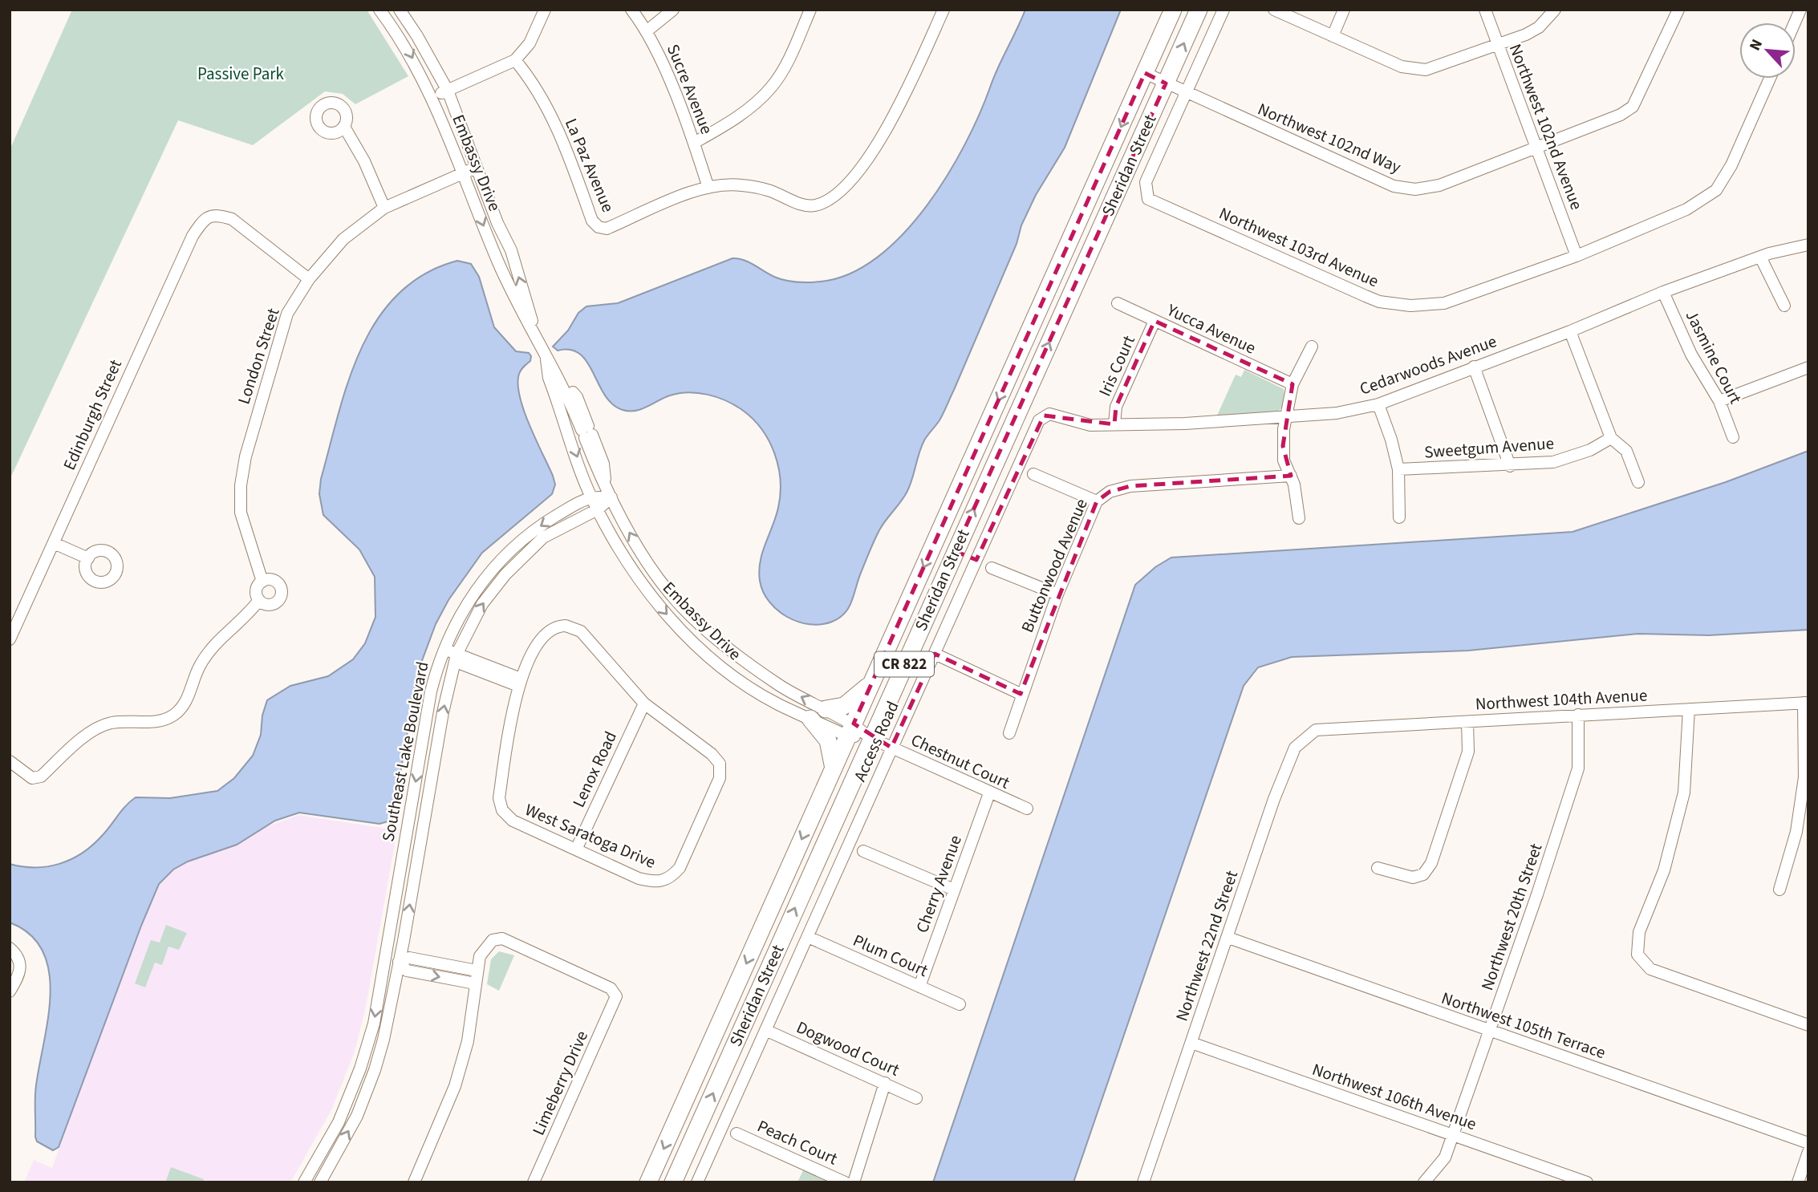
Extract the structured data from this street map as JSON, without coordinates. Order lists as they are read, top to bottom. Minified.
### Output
{"streets":{"main road":["Sheridan Street","CR 822"],"street":["Sucre Avenue","Northwest 102nd Avenue","Northwest 102nd Way","Embassy Drive","La Paz Avenue","Northwest 103rd Avenue","Yucca Avenue","London Street","Jasmine Court","Cedarwoods Avenue","Iris Court","Edinburgh Street","Sweetgum Avenue","Buttonwood Avenue","Northwest 104th Avenue","Access Road","Southeast Lake Boulevard","Chestnut Court","Lenox Road","West Saratoga Drive","Cherry Avenue","Northwest 20th Street","Northwest 22nd Street","Plum Court","Northwest 105th Terrace","Dogwood Court","Limeberry Drive","Northwest 106th Avenue","Peach Court"]},"crossings":[["Sucre Avenue","La Paz Avenue"],["Northwest 102nd Avenue","Northwest 102nd Way"],["Northwest 102nd Avenue","Northwest 103rd Avenue"],["Northwest 102nd Way","Sheridan Street"],["Northwest 102nd Way","Northwest 103rd Avenue"],["Embassy Drive","Sheridan Street"],["Embassy Drive","London Street"],["Embassy Drive","Southeast Lake Boulevard"],["Embassy Drive","Chestnut Court"],["Sheridan Street","Chestnut Court"],["Yucca Avenue","Iris Court"],["London Street","Edinburgh Street"],["Jasmine Court","Cedarwoods Avenue"],["Cedarwoods Avenue","Iris Court"],["Cedarwoods Avenue","Access Road"],["Northwest 104th Avenue","Northwest 20th Street"],["Northwest 104th Avenue","Northwest 22nd Street"],["Access Road","Chestnut Court"],["Access Road","Plum Court"],["Chestnut Court","Cherry Avenue"],["Lenox Road","West Saratoga Drive"],["Cherry Avenue","Plum Court"],["Northwest 20th Street","Northwest 105th Terrace"],["Northwest 20th Street","Northwest 106th Avenue"],["Northwest 22nd Street","Northwest 105th Terrace"],["Northwest 22nd Street","Northwest 106th Avenue"]],"parks":["Passive Park"],"north":"top left"}
